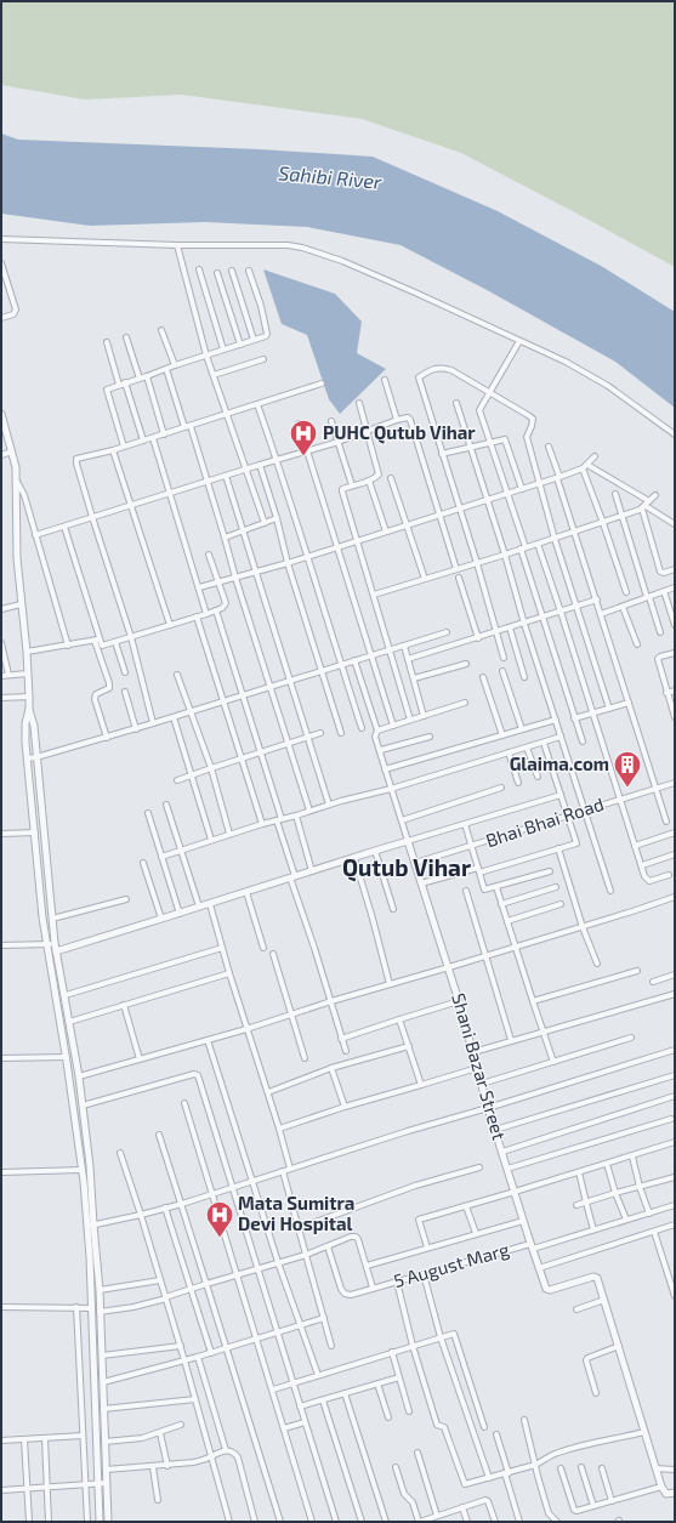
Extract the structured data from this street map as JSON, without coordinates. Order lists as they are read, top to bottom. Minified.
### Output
{"streets":{"street":["Bhai Bhai Road","Shani Bazar Street","5 August Marg"]},"crossings":[["Bhai Bhai Road","Shani Bazar Street"],["Shani Bazar Street","5 August Marg"]],"districts":["Qutub Vihar"],"water":["Sahibi River"],"places":{"hospital":["PUHC Qutub Vihar","Mata Sumitra Devi Hospital"],"building":["Glaima.com"]}}
